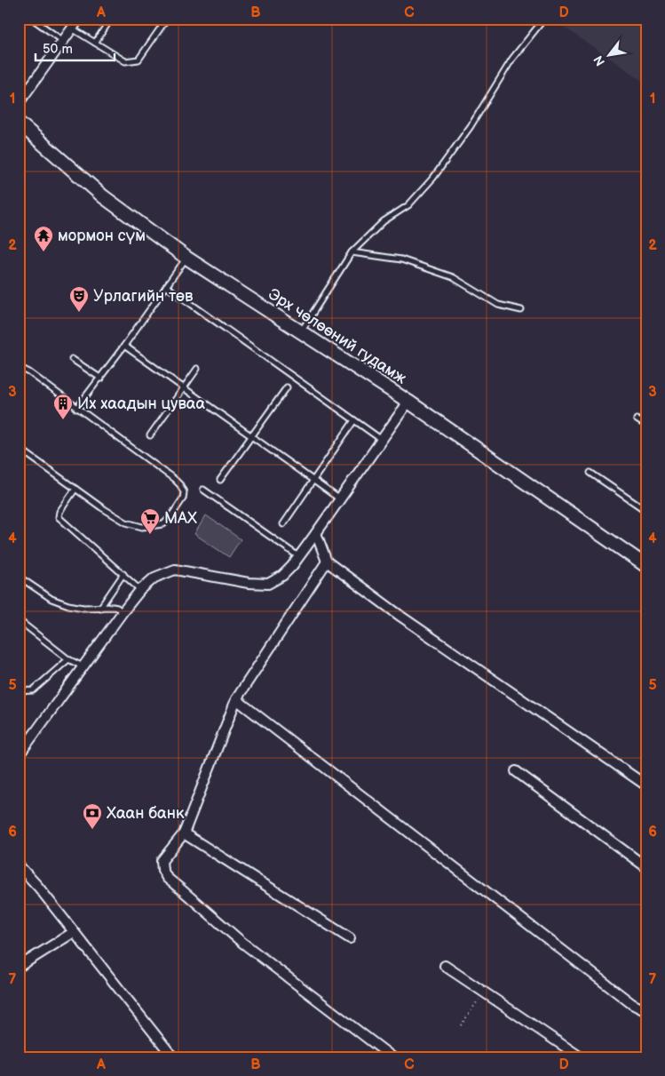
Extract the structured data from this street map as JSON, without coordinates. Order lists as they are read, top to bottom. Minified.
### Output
{"streets":{"main road":["Эрх чөлөөний гудамж"]},"places":{"temple":["мормон сүм"],"theatre":["Урлагийн төв"],"building":["Их хаадын цуваа"],"supermarket":["МАХ"],"bank":["Хаан банк"]},"scale_bar":"50 m","north":"bottom left","grid":{"columns":["A","B","C","D"],"rows":["1","2","3","4","5","6","7"]}}
